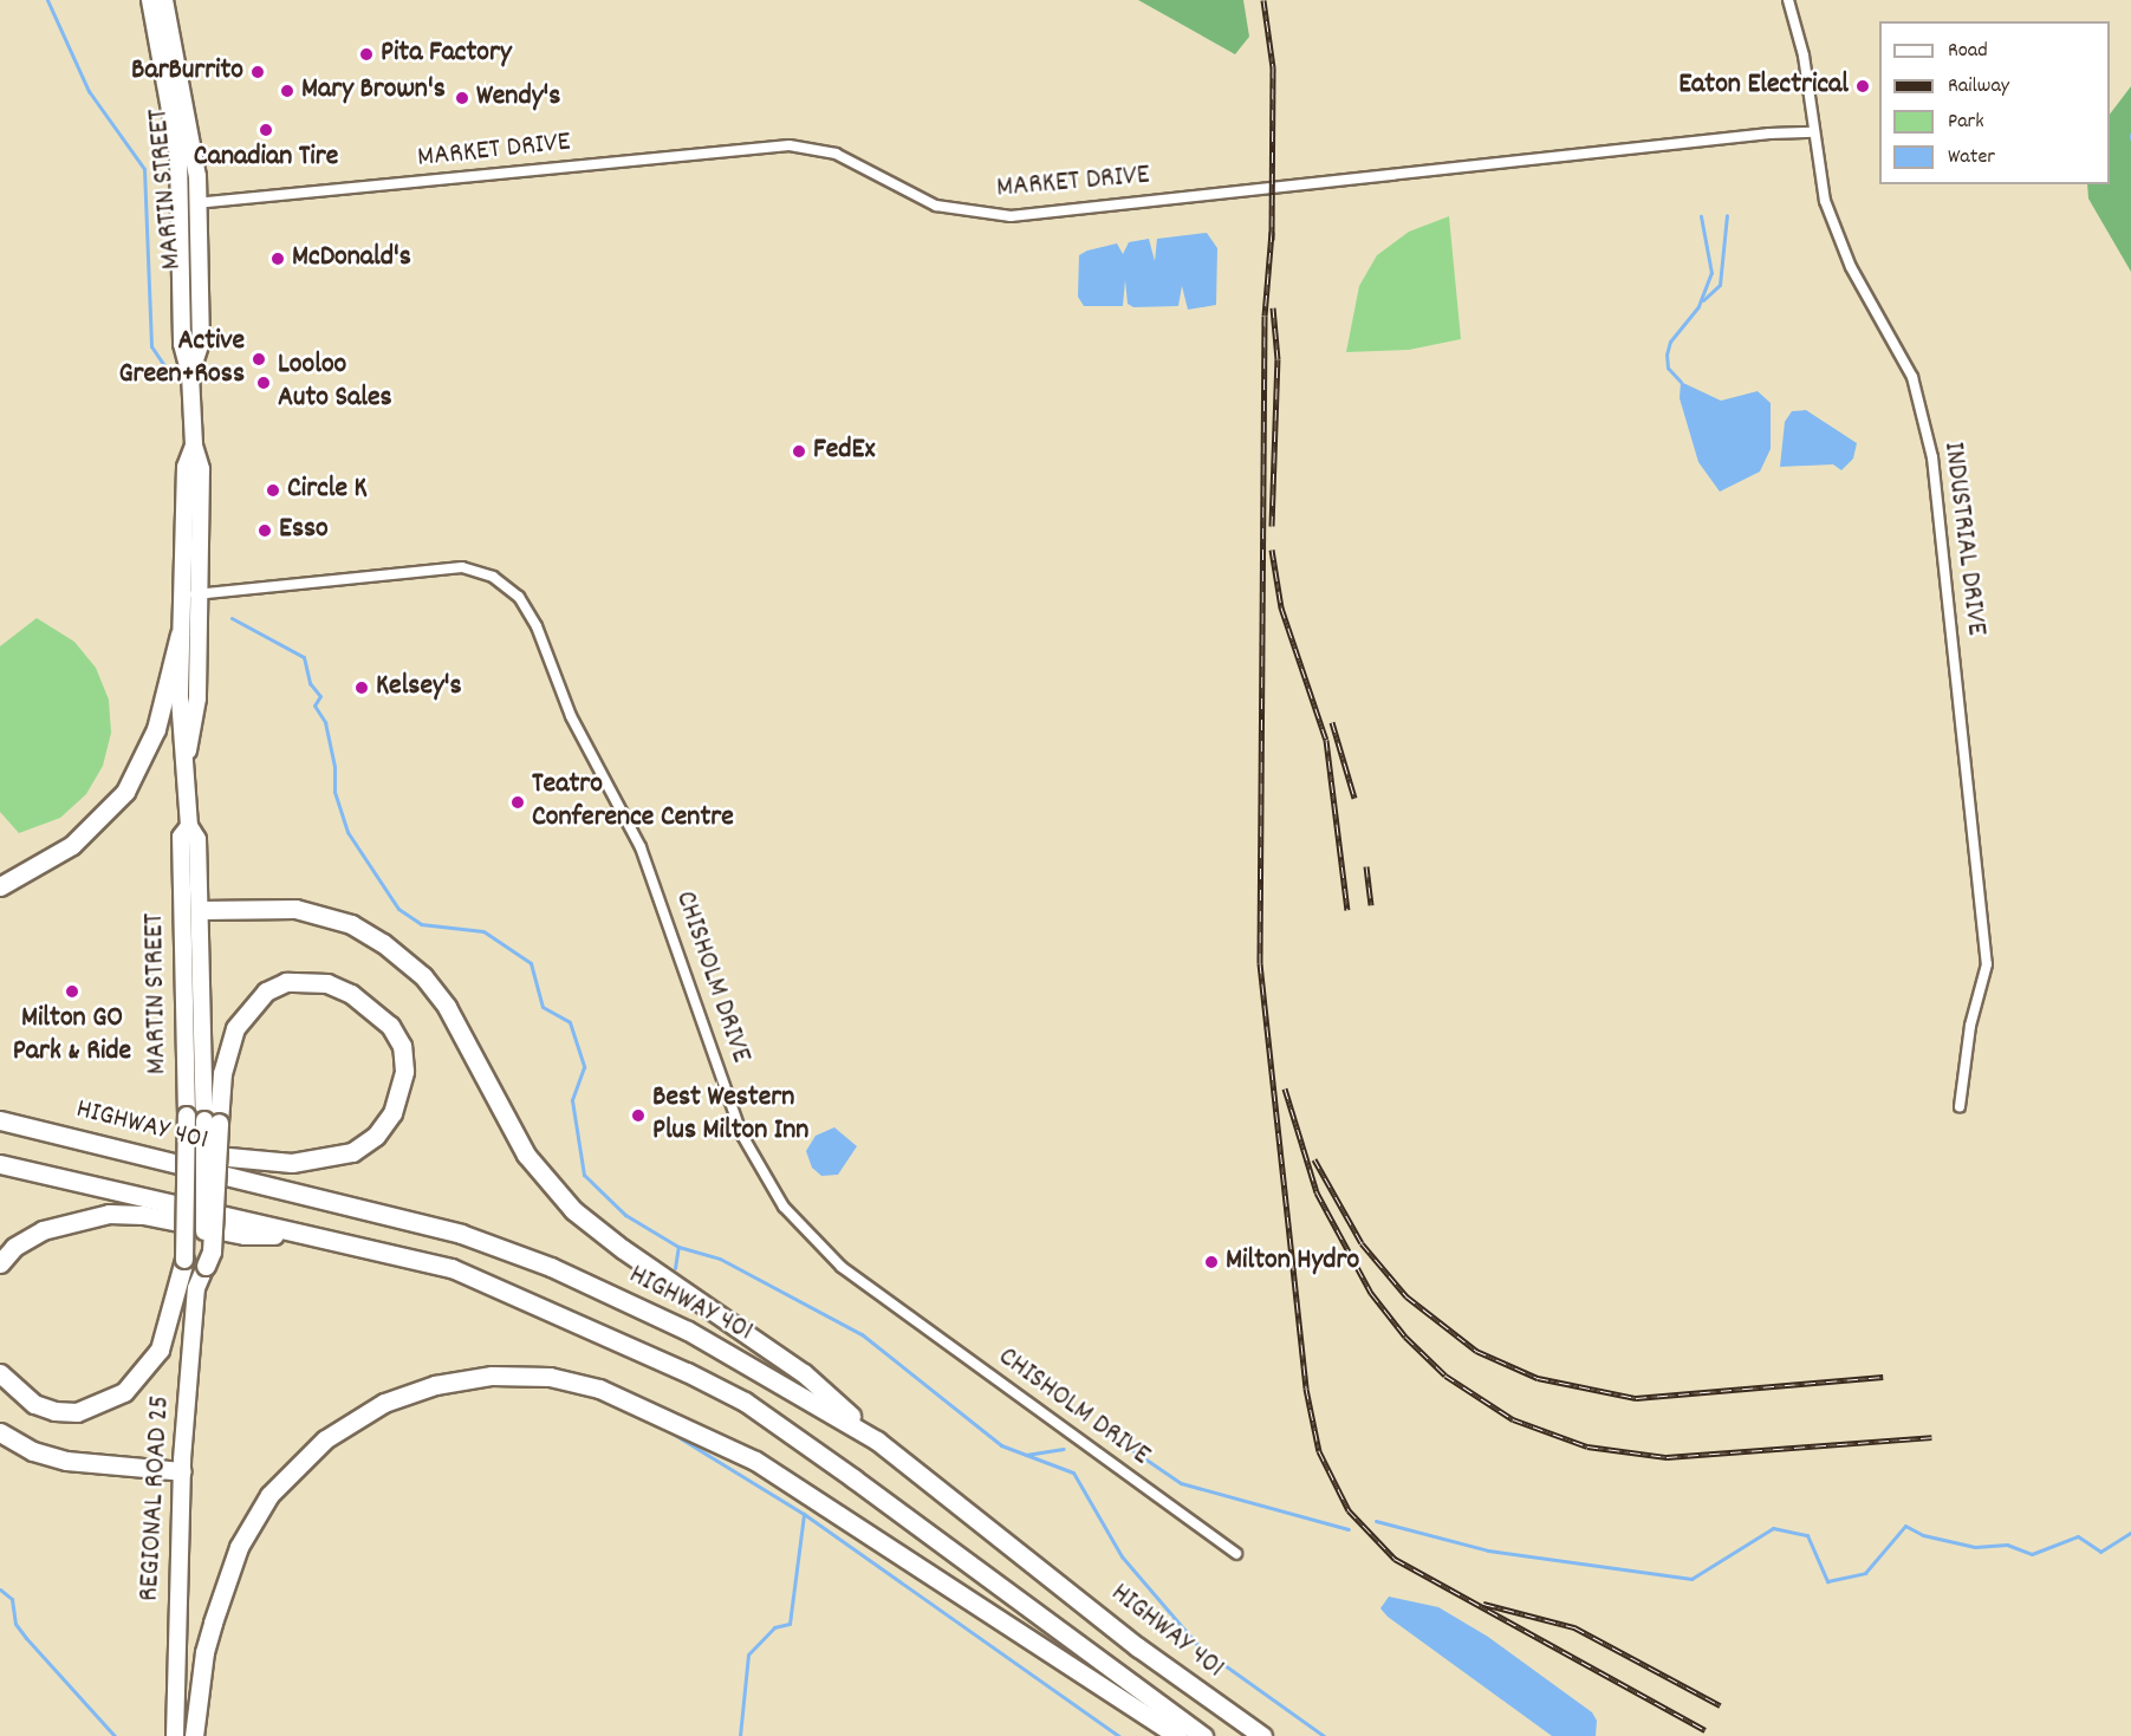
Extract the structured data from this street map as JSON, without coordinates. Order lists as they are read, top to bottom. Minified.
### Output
{"streets":{"highway":["HIGHWAY 401"],"main road":["MARTIN STREET","REGIONAL ROAD 25"],"street":["MARKET DRIVE","INDUSTRIAL DRIVE","CHISHOLM DRIVE"]},"crossings":[["MARKET DRIVE","MARTIN STREET"],["MARKET DRIVE","INDUSTRIAL DRIVE"],["MARTIN STREET","CHISHOLM DRIVE"],["MARTIN STREET","REGIONAL ROAD 25"]],"places":["Pita Factory","BarBurrito","Eaton Electrical","Mary Brown's","Wendy's","Canadian Tire","McDonald's","Active Green+Ross","Looloo Auto Sales","FedEx","Circle K","Esso","Kelsey's","Teatro Conference Centre","Milton GO Park & Ride","Best Western Plus Milton Inn","Milton Hydro"],"legend":["Road","Railway","Park","Water"]}
